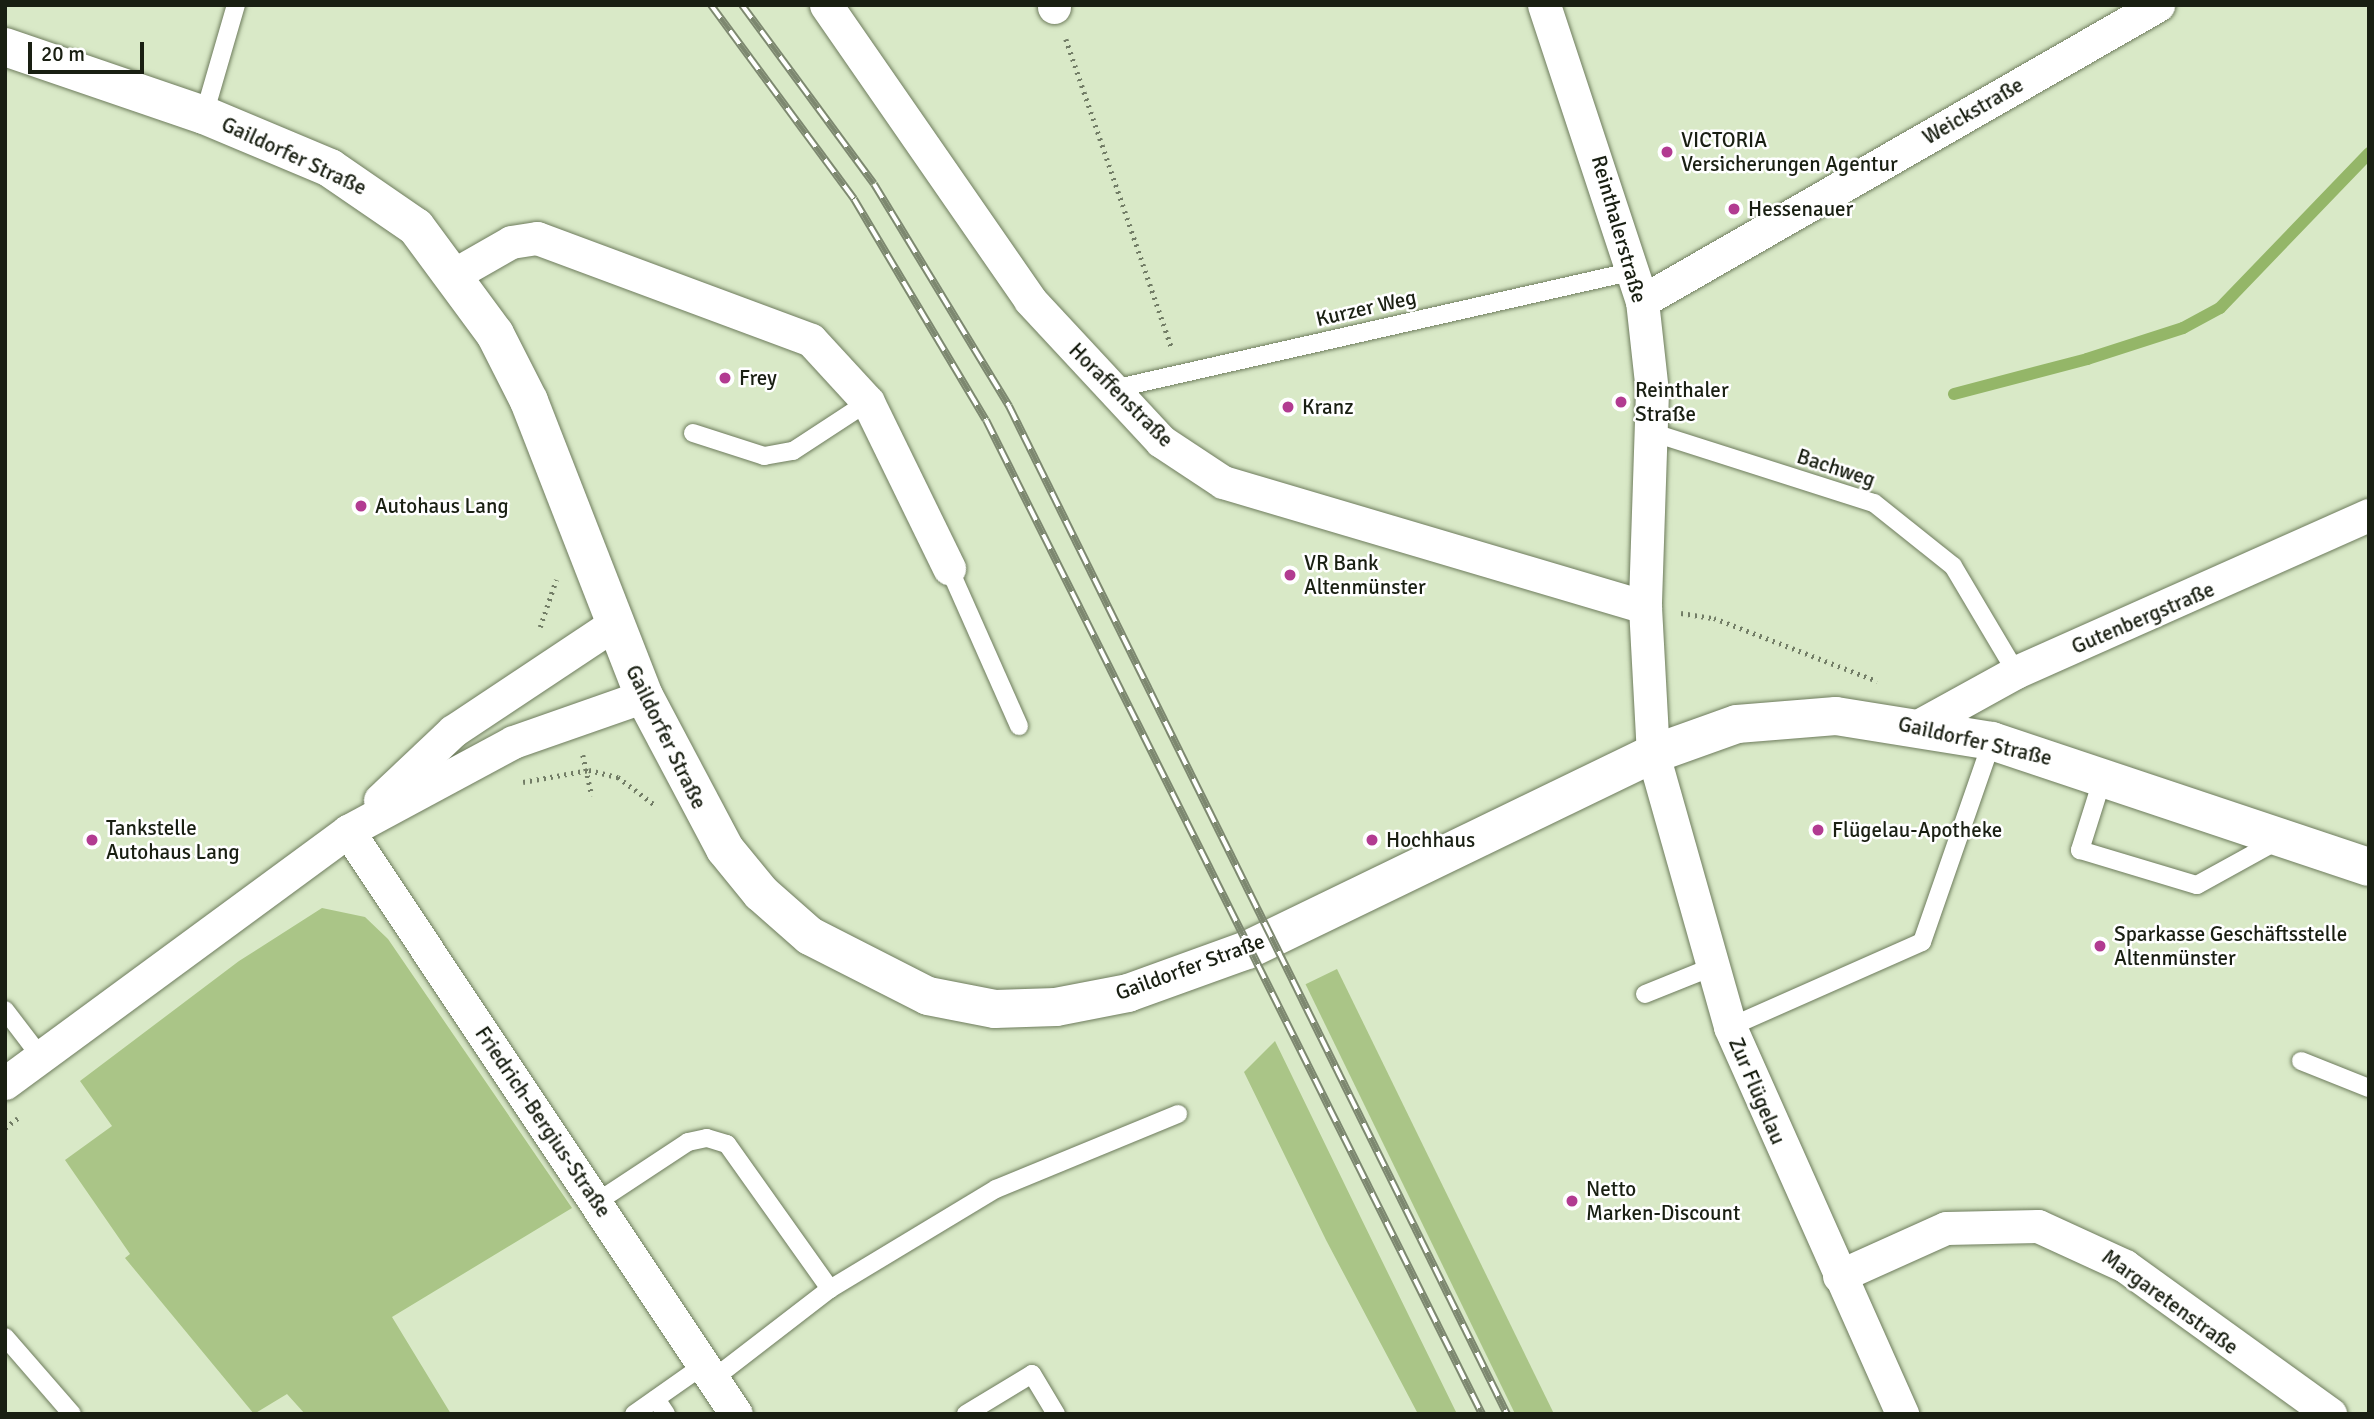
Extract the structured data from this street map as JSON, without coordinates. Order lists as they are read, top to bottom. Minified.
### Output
{"streets":{"main road":["Gaildorfer Straße"],"street":["Weickstraße","Reinthalerstraße","Horaffenstraße","Gutenbergstraße","Zur Flügelau","Friedrich-Bergius-Straße","Margaretenstraße"],"lane":["Kurzer Weg","Bachweg"]},"crossings":[["Weickstraße","Reinthalerstraße"],["Weickstraße","Kurzer Weg"],["Gaildorfer Straße","Reinthalerstraße"],["Gaildorfer Straße","Gutenbergstraße"],["Gaildorfer Straße","Zur Flügelau"],["Reinthalerstraße","Kurzer Weg"],["Reinthalerstraße","Horaffenstraße"],["Reinthalerstraße","Bachweg"],["Reinthalerstraße","Zur Flügelau"],["Kurzer Weg","Horaffenstraße"],["Bachweg","Gutenbergstraße"],["Zur Flügelau","Margaretenstraße"]],"places":["VICTORIA Versicherungen Agentur","Hessenauer","Frey","Reinthaler Straße","Kranz","Autohaus Lang","VR Bank Altenmünster","Flügelau-Apotheke","Tankstelle Autohaus Lang","Hochhaus","Sparkasse Geschäftsstelle Altenmünster","Netto Marken-Discount"],"scale_bar":"20 m"}
